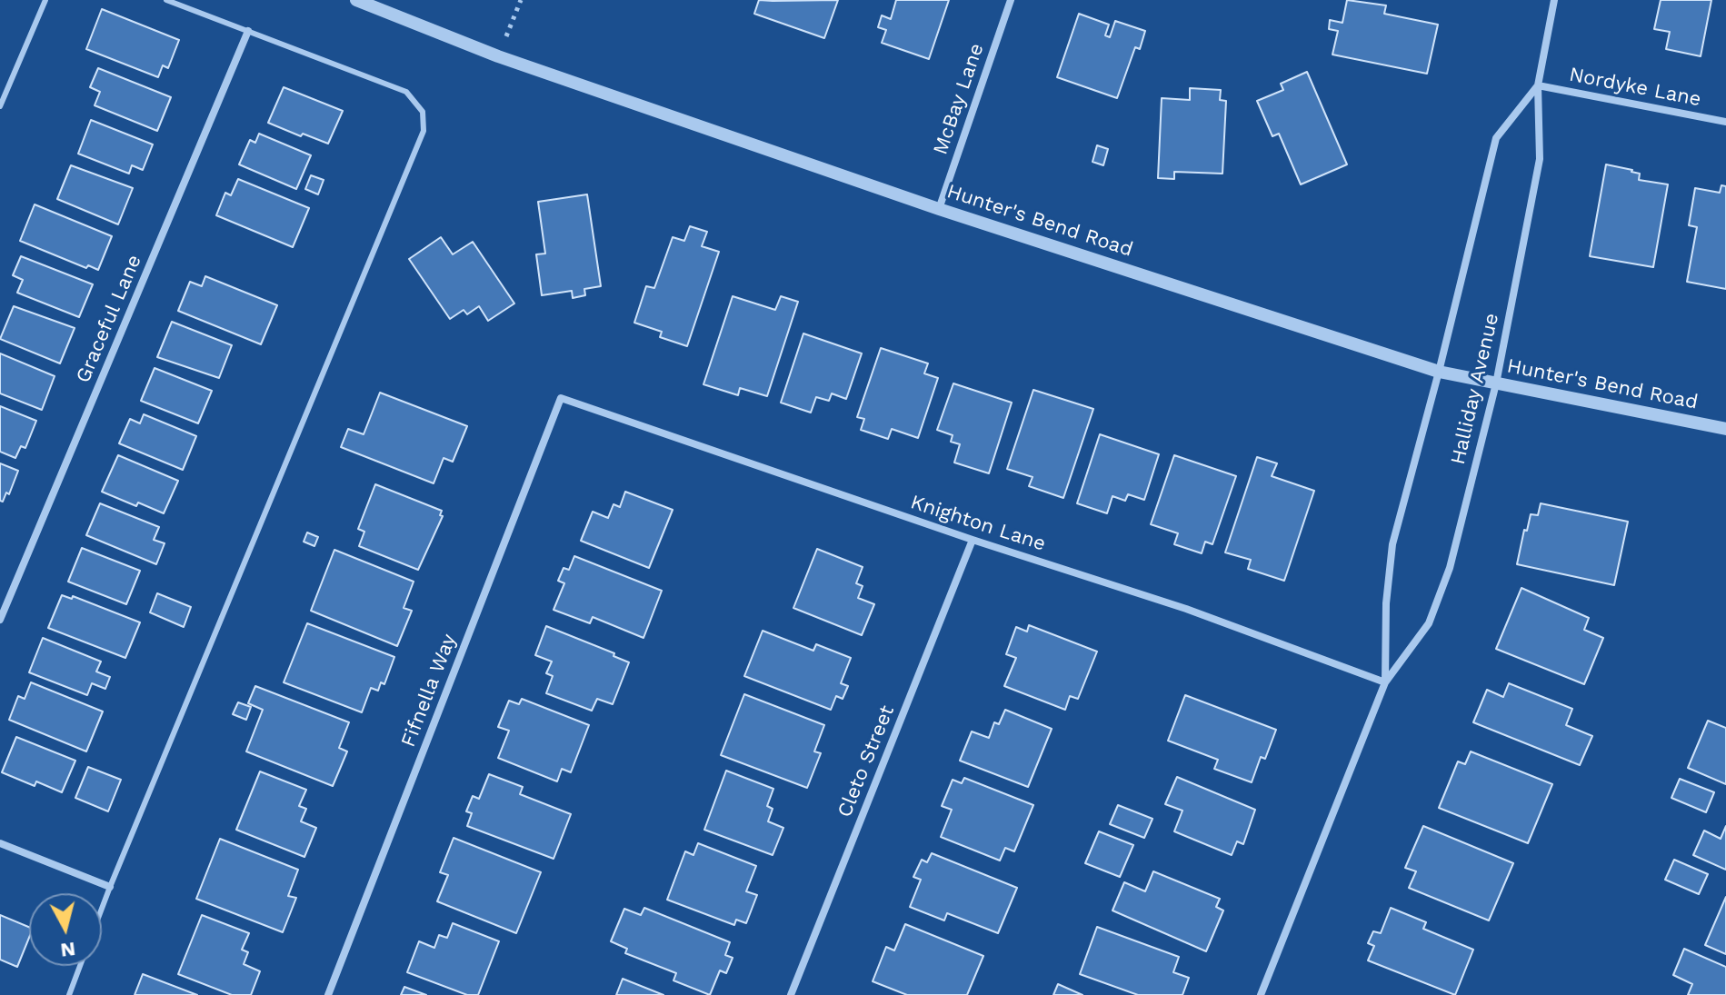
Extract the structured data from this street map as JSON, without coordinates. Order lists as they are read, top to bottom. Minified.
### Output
{"streets":{"street":["Nordyke Lane","McBay Lane","Hunter's Bend Road","Graceful Lane","Halliday Avenue","Knighton Lane","Fifnella Way","Cleto Street"]},"crossings":[["Nordyke Lane","Halliday Avenue"],["McBay Lane","Hunter's Bend Road"],["Hunter's Bend Road","Halliday Avenue"],["Halliday Avenue","Knighton Lane"],["Knighton Lane","Fifnella Way"],["Knighton Lane","Cleto Street"]],"north":"bottom"}
